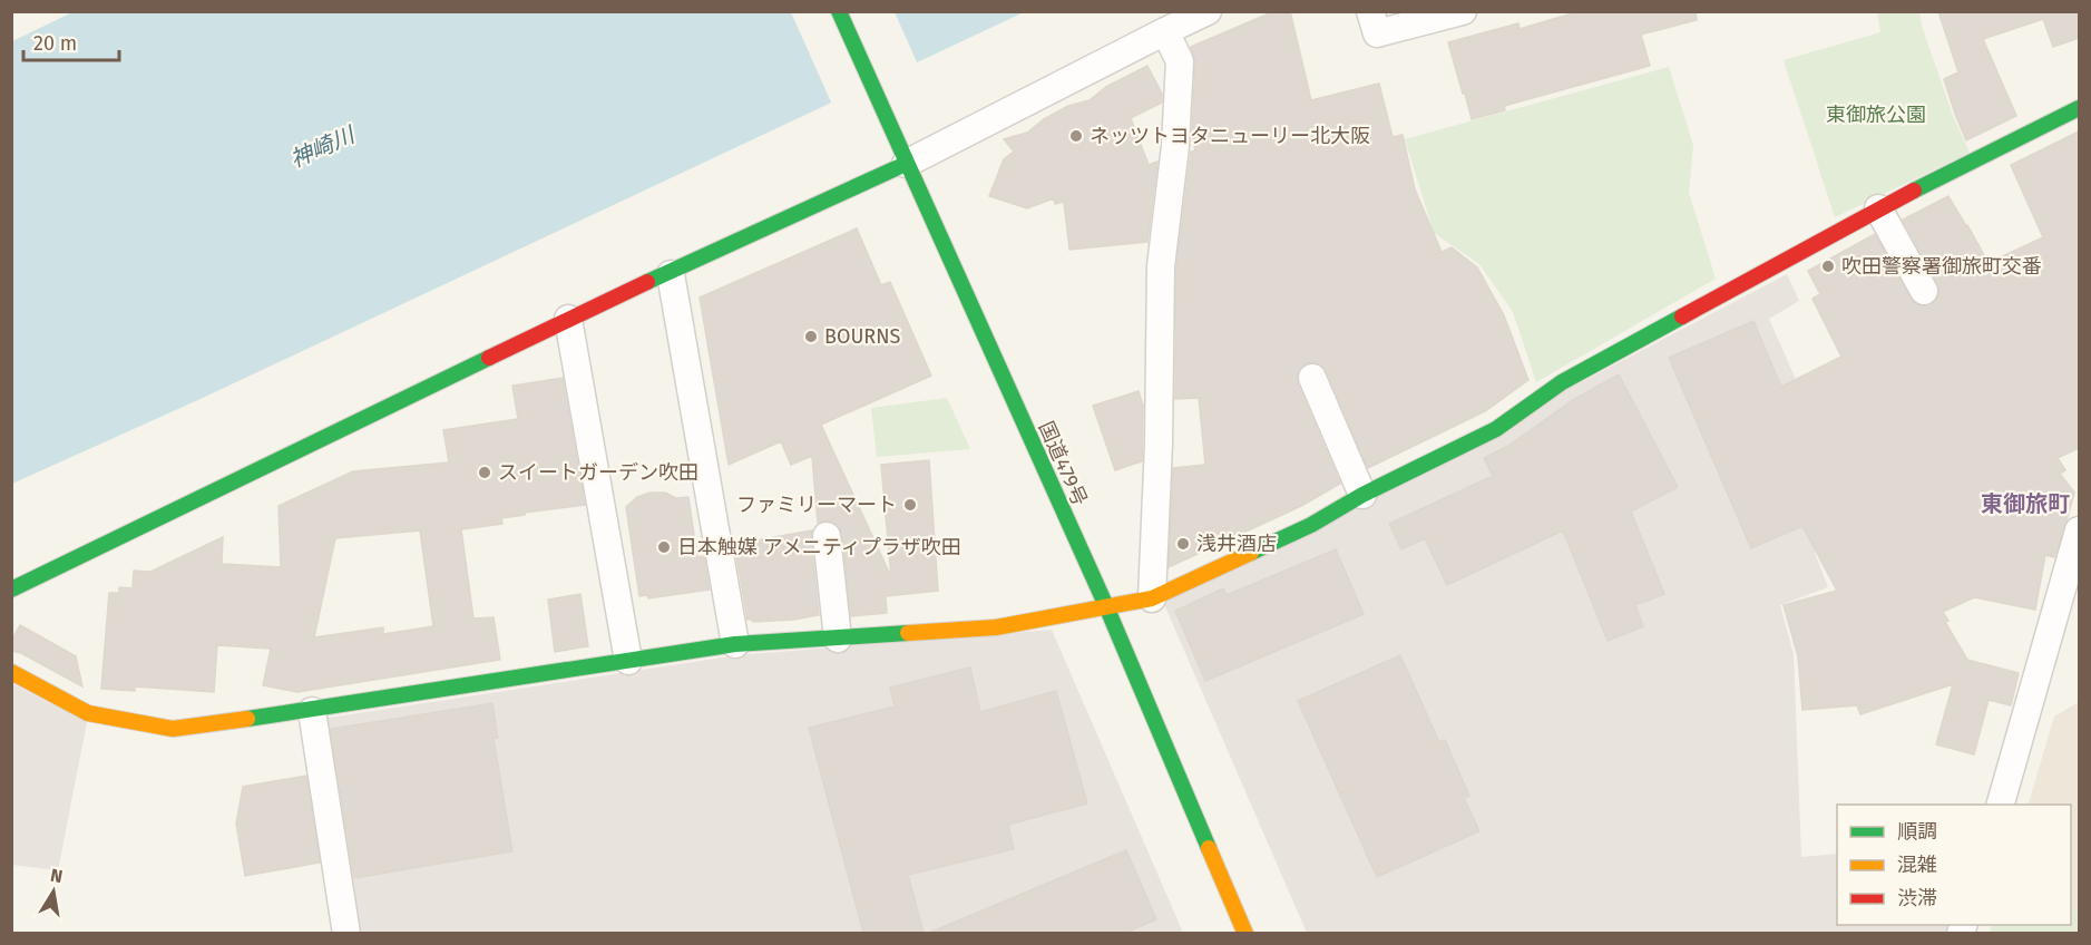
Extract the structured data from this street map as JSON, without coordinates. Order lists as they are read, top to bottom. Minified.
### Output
{"streets":{"main road":["国道479号"]},"districts":["東御旅町"],"water":["神崎川"],"parks":["東御旅公園"],"places":["ネッツトヨタニューリー北大阪","吹田警察署御旅町交番","BOURNS","スイートガーデン吹田","ファミリーマート","浅井酒店","日本触媒 アメニティプラザ吹田"],"legend":["順調","混雑","渋滞"],"scale_bar":"20 m","north":"top"}
